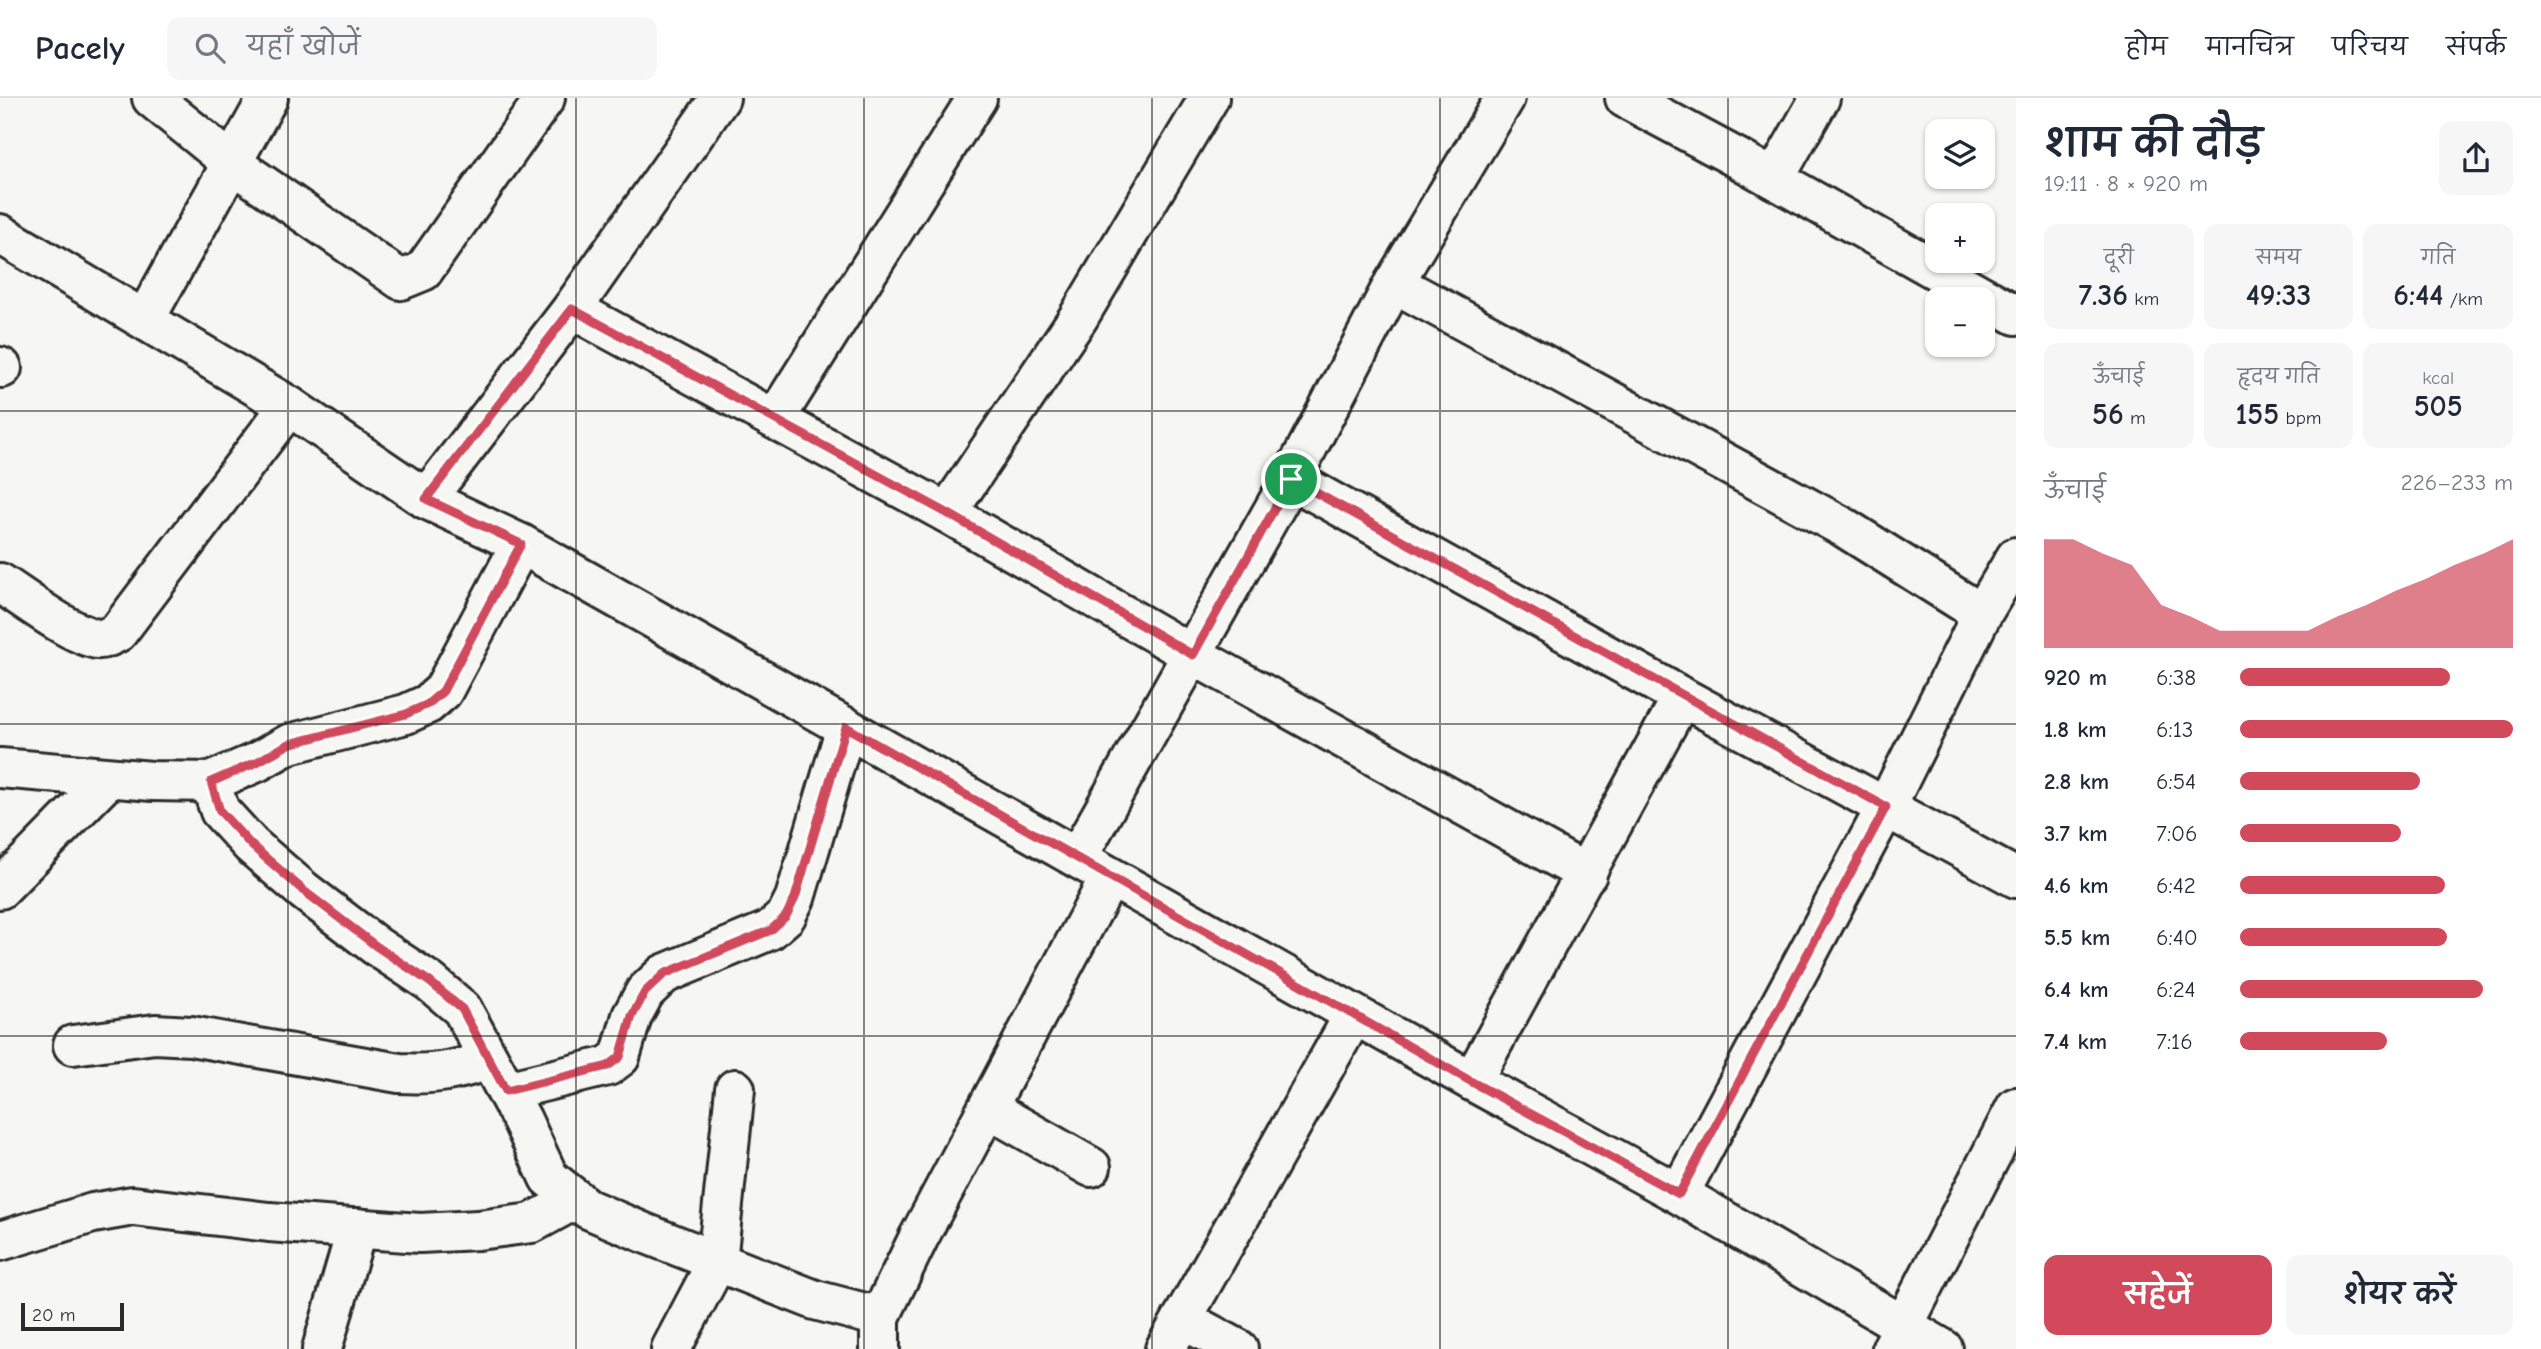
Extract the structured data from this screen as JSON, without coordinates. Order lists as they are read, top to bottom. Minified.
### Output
{"scale_bar":"20 m","page":{"header":"Pacely","search":"यहाँ खोजें","nav":["होम","मानचित्र","परिचय","संपर्क"],"heading":["शाम की दौड़","19:11 · 8 × 920 m"],"map_buttons":["+","−"],"stats":[["दूरी","7.36 km"],["समय","49:33"],["गति","6:44 /km"],["ऊँचाई","56 m"],["हृदय गति","155 bpm"],["kcal","505"]],"chart":["ऊँचाई","226–233 m"],"list":[{"name":"920 m","note":"6:38"},{"name":"1.8 km","note":"6:13"},{"name":"2.8 km","note":"6:54"},{"name":"3.7 km","note":"7:06"},{"name":"4.6 km","note":"6:42"},{"name":"5.5 km","note":"6:40"},{"name":"6.4 km","note":"6:24"},{"name":"7.4 km","note":"7:16"}],"buttons":["सहेजें","शेयर करें"],"scale":"20 m"}}
